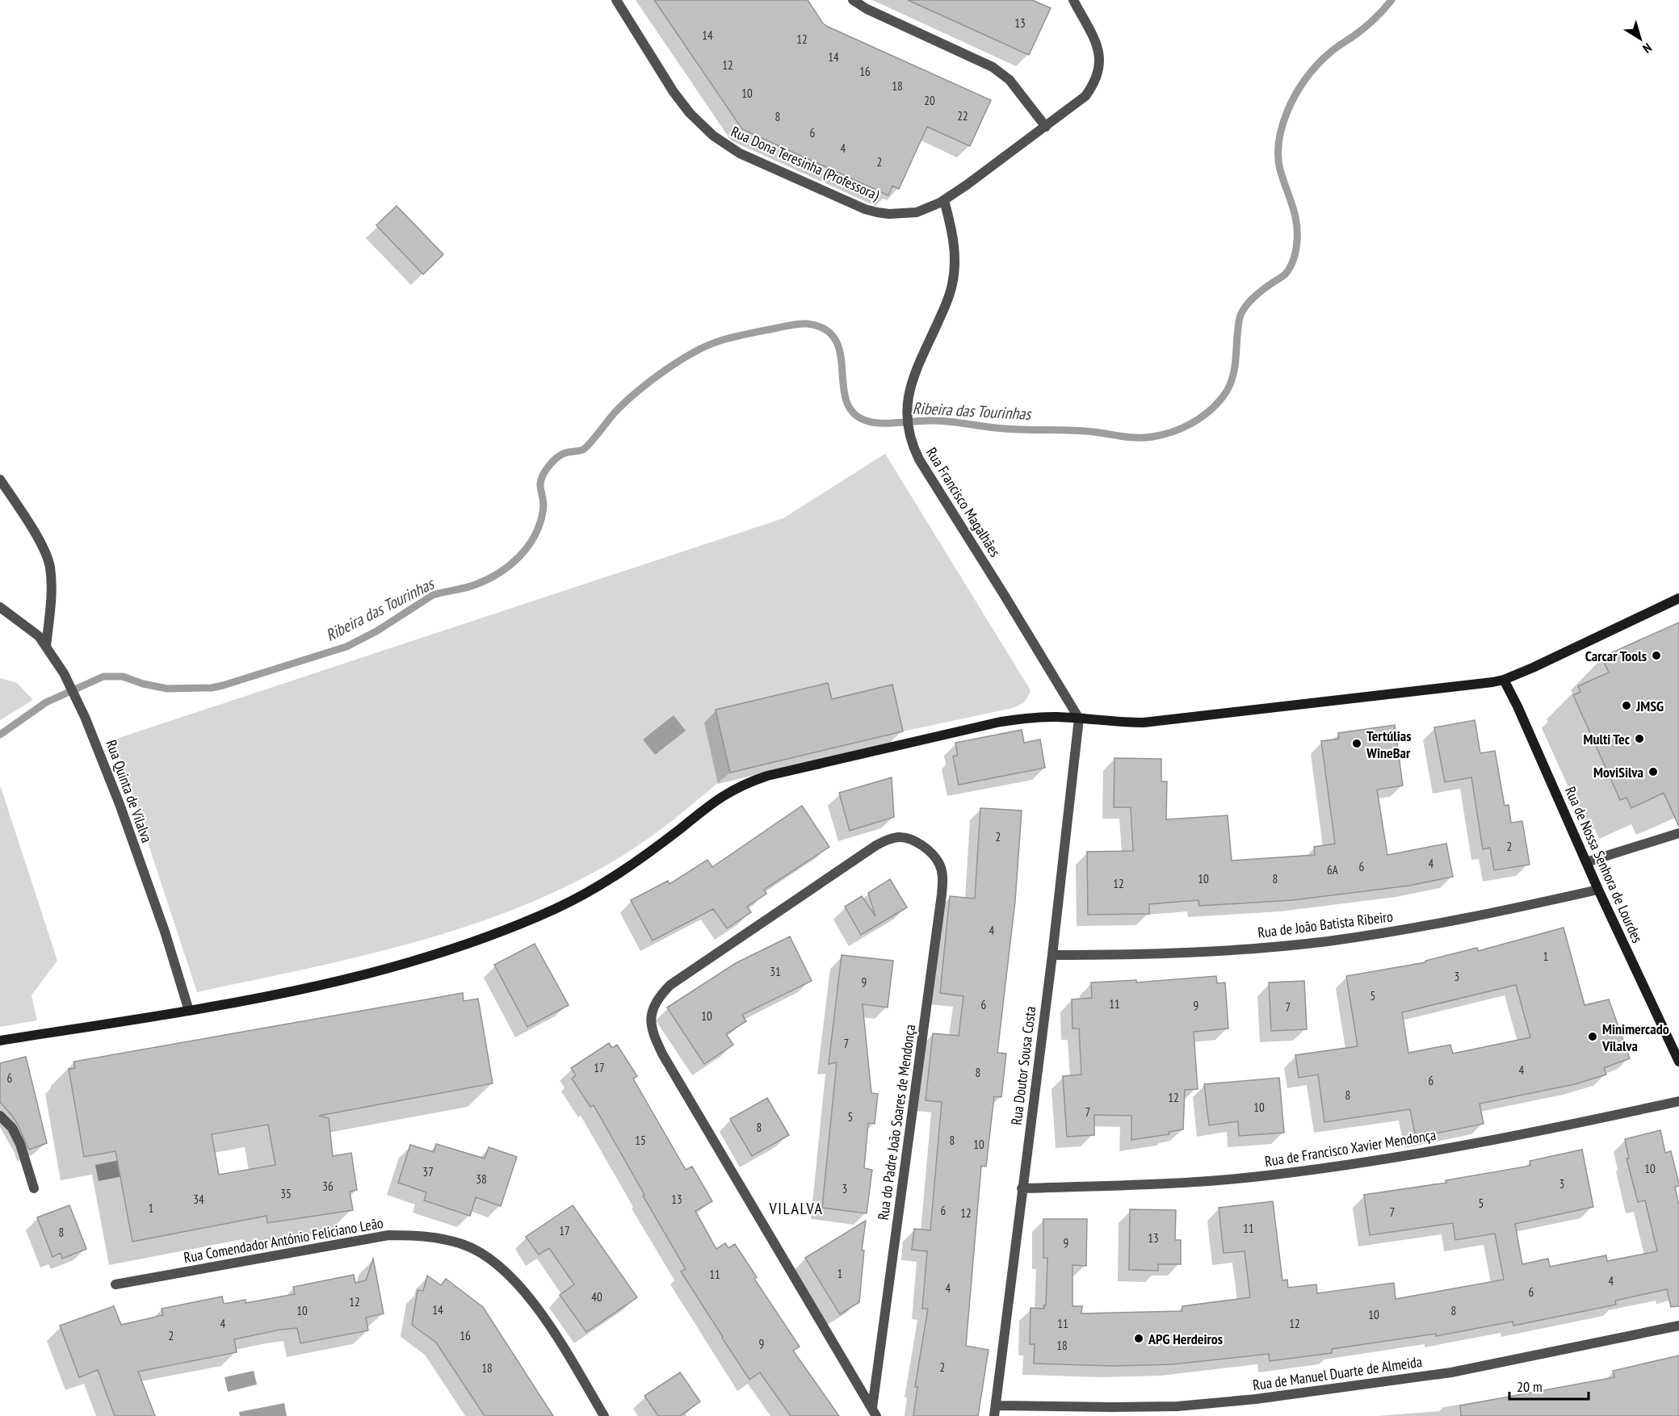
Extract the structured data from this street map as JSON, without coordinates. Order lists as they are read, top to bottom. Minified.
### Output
{"streets":{"street":["Rua Dona Teresinha (Professora)","Rua Francisco Magalhães","Rua Quinta de Vilalva","Rua de Nossa Senhora de Lourdes","Rua de João Batista Ribeiro","Rua Doutor Sousa Costa","Rua do Padre João Soares de Mendonça","Rua de Francisco Xavier Mendonça","Rua Comendador António Feliciano Leão","Rua de Manuel Duarte de Almeida"]},"crossings":[["Rua Dona Teresinha (Professora)","Rua Francisco Magalhães"],["Rua Francisco Magalhães","Rua Doutor Sousa Costa"],["Rua de Nossa Senhora de Lourdes","Rua de João Batista Ribeiro"],["Rua de João Batista Ribeiro","Rua Doutor Sousa Costa"],["Rua Doutor Sousa Costa","Rua de Francisco Xavier Mendonça"],["Rua Doutor Sousa Costa","Rua de Manuel Duarte de Almeida"]],"districts":["VILALVA"],"water":["Ribeira das Tourinhas"],"places":["Carcar Tools","JMSG","Multi Tec","Tertúlias WineBar","MoviSilva","Minimercado Vilalva","APG Herdeiros"],"house_numbers":["13","14","12","14","12","16","18","10","20","22","8","6","4","2","2","2","4","6","6A","10","8","12","4","1","31","3","9","5","11","6","9","7","10","7","17","4","8","6","6","8","12","10","7","5","8","15","8","10","10","37","38","3","36","3","35","34","13","5","1","6","7","12","11","17","8","13","9","1","11","4","4","6","40","12","14","10","8","10","4","11","12","2","16","9","18","2","18"],"scale_bar":"20 m","north":"bottom right"}
